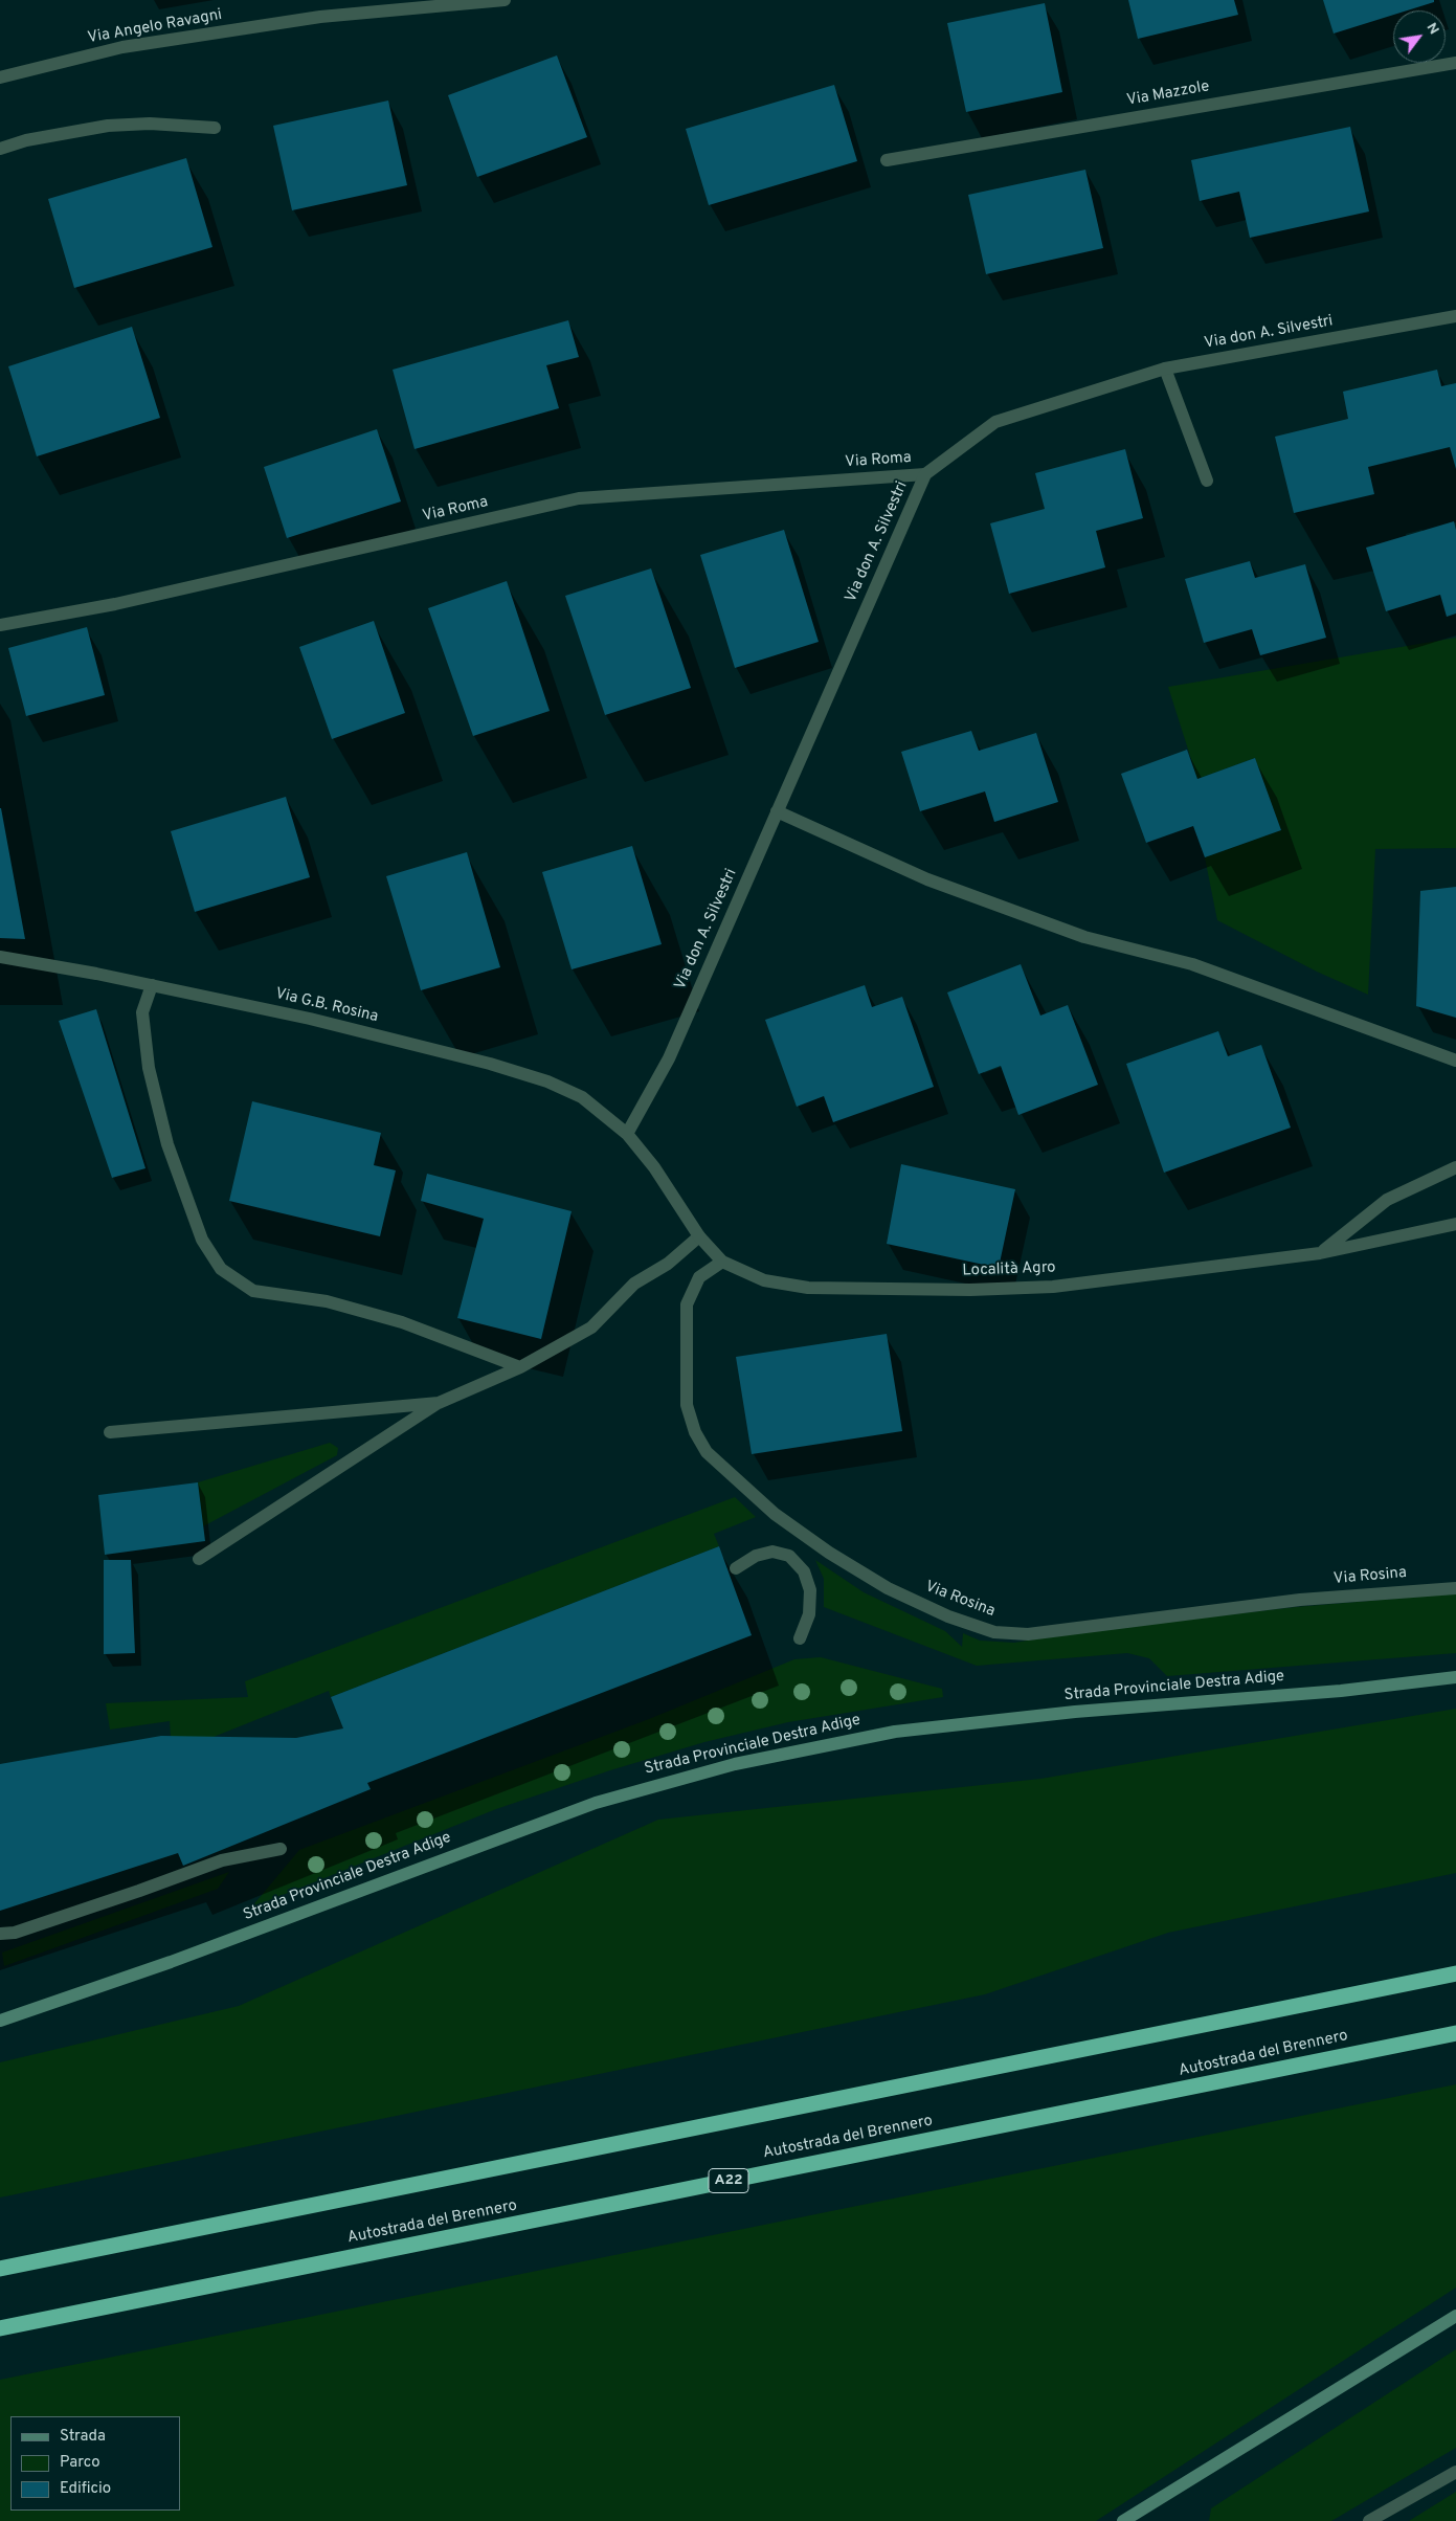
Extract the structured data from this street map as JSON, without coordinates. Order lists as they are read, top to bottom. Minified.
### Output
{"streets":{"highway":["Autostrada del Brennero","A22"],"main road":["Strada Provinciale Destra Adige"],"street":["Via Angelo Ravagni","Via Mazzole","Via don A. Silvestri","Via Roma","Via G.B. Rosina","Località Agro","Via Rosina"]},"crossings":[["Via don A. Silvestri","Via Roma"],["Via don A. Silvestri","Via G.B. Rosina"],["Via don A. Silvestri","Località Agro"],["Via G.B. Rosina","Località Agro"],["Località Agro","Via Rosina"]],"legend":["Strada","Parco","Edificio"],"north":"top right"}
